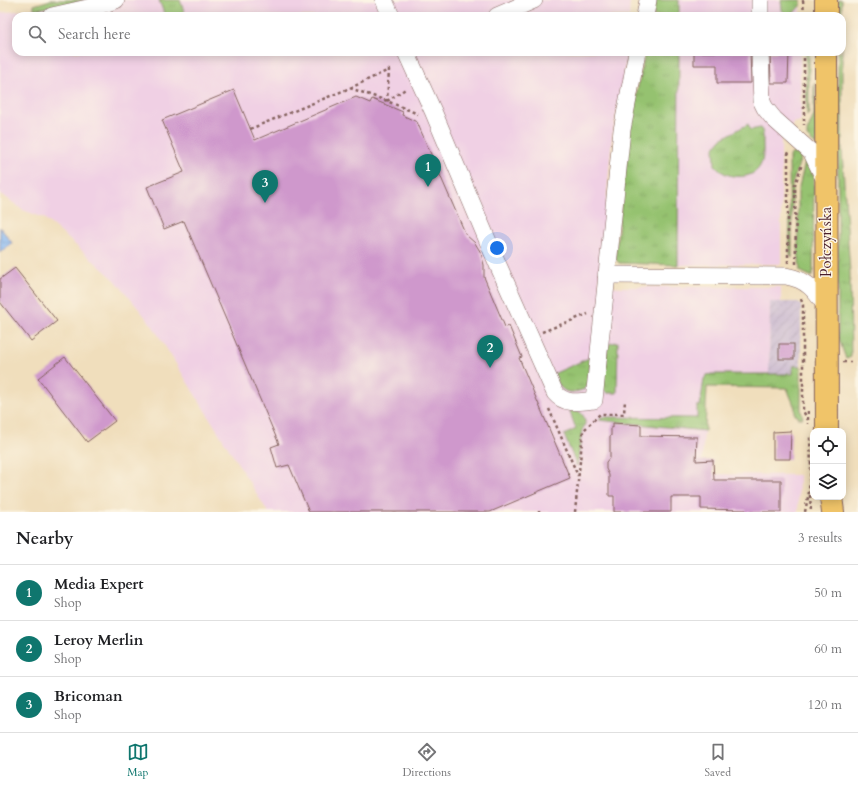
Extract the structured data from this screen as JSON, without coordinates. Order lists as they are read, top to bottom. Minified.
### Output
{"streets":{"main road":["Połczyńska"]},"page":{"search":"Search here","pins":["1","3","2"],"heading":["Nearby","3 results"],"list":[{"mark":"1","name":"Media Expert","note":"Shop","value":"50 m"},{"mark":"2","name":"Leroy Merlin","note":"Shop","value":"60 m"},{"mark":"3","name":"Bricoman","note":"Shop","value":"120 m"}],"nav":["Map","Directions","Saved"]}}
